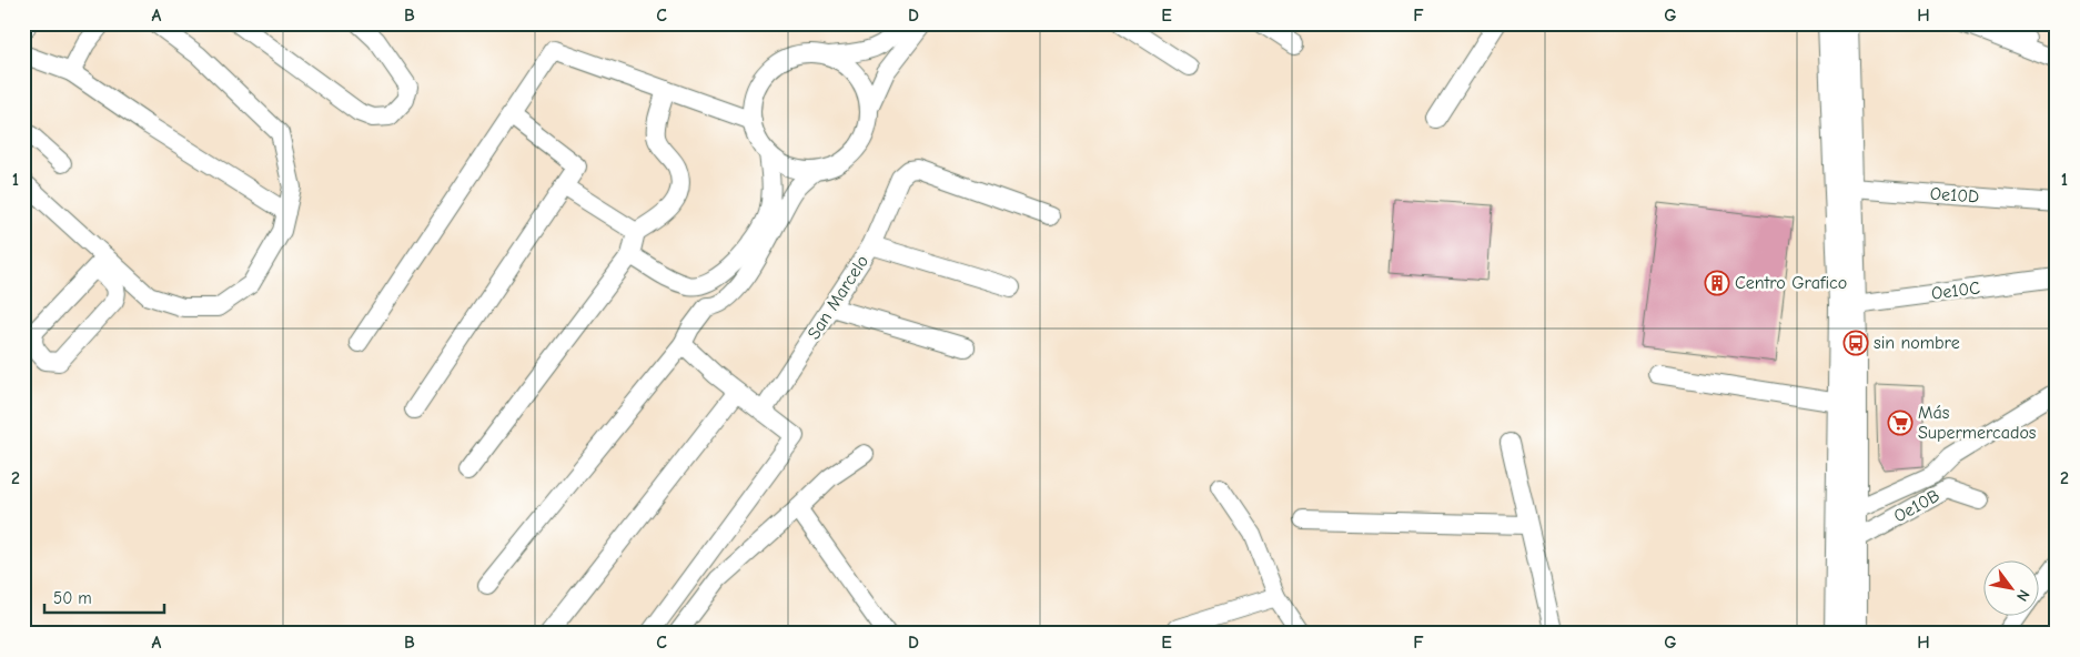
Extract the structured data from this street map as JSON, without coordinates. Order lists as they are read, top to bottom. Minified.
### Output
{"streets":{"street":["Oe10D","Oe10C","San Marcelo","Oe10B"]},"places":{"building":["Centro Grafico"],"bus stop":["sin nombre"],"supermarket":["Más Supermercados"]},"scale_bar":"50 m","north":"bottom right","grid":{"columns":["A","B","C","D","E","F","G","H"],"rows":["1","2"]}}
